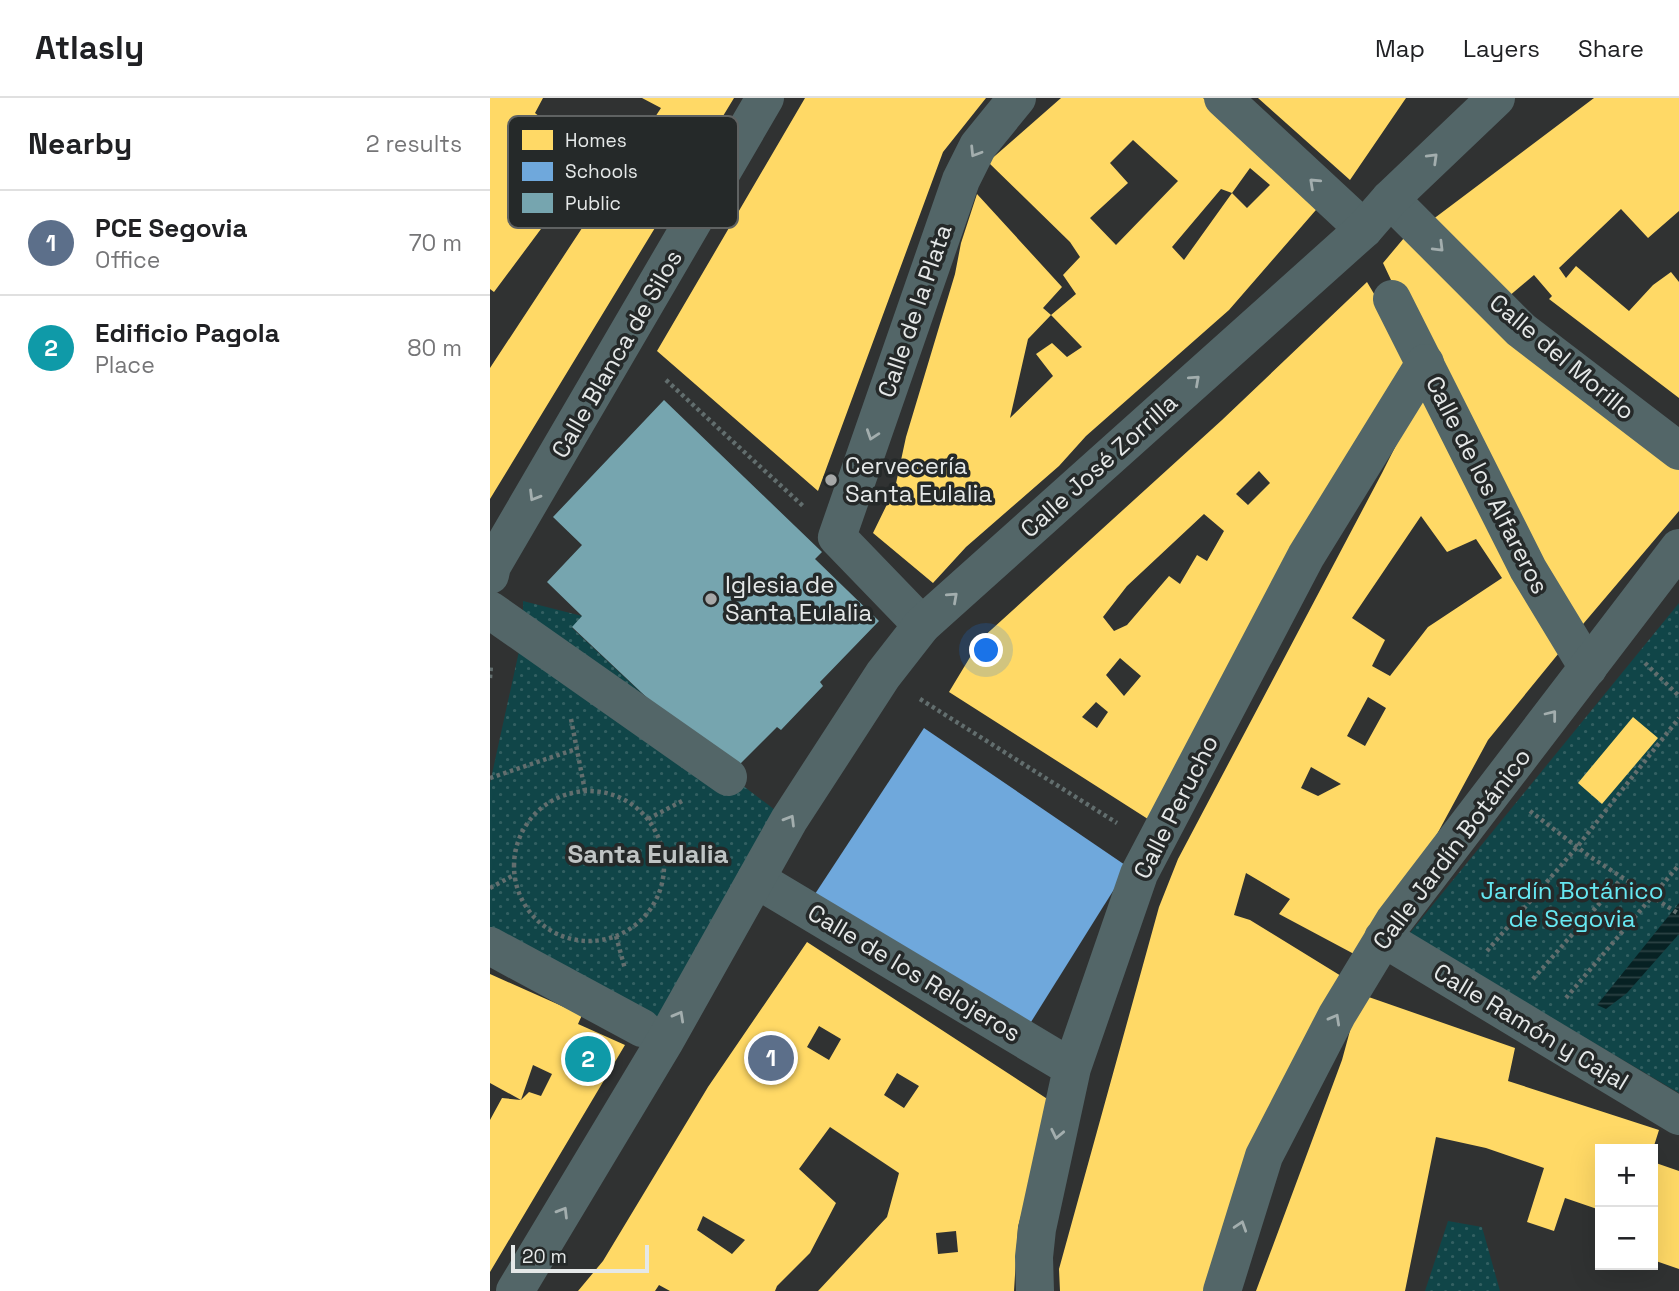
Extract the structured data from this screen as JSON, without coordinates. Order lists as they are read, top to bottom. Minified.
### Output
{"streets":{"street":["Calle de la Plata","Calle Blanca de Silos","Calle del Morillo","Calle José Zorrilla","Calle de los Alfareros","Calle Perucho","Calle Jardín Botánico","Calle de los Relojeros","Calle Ramón y Cajal"]},"crossings":[["Calle del Morillo","Calle José Zorrilla"],["Calle José Zorrilla","Calle de los Relojeros"],["Calle de los Alfareros","Calle Perucho"],["Calle de los Alfareros","Calle Jardín Botánico"],["Calle Perucho","Calle de los Relojeros"],["Calle Jardín Botánico","Calle Ramón y Cajal"]],"one_way":["Calle de la Plata","Calle Blanca de Silos","Calle del Morillo","Calle José Zorrilla","Calle Jardín Botánico"],"districts":["Santa Eulalia"],"parks":["Jardín Botánico de Segovia"],"places":["Cervecería Santa Eulalia","Iglesia de Santa Eulalia"],"legend":["Homes","Schools","Public"],"scale_bar":"20 m","page":{"header":"Atlasly","nav":["Map","Layers","Share"],"heading":["Nearby","2 results"],"list":[{"mark":"1","name":"PCE Segovia","note":"Office","value":"70 m"},{"mark":"2","name":"Edificio Pagola","note":"Place","value":"80 m"}],"pins":["1","2"],"map_buttons":["+","−"],"scale":"20 m"}}
